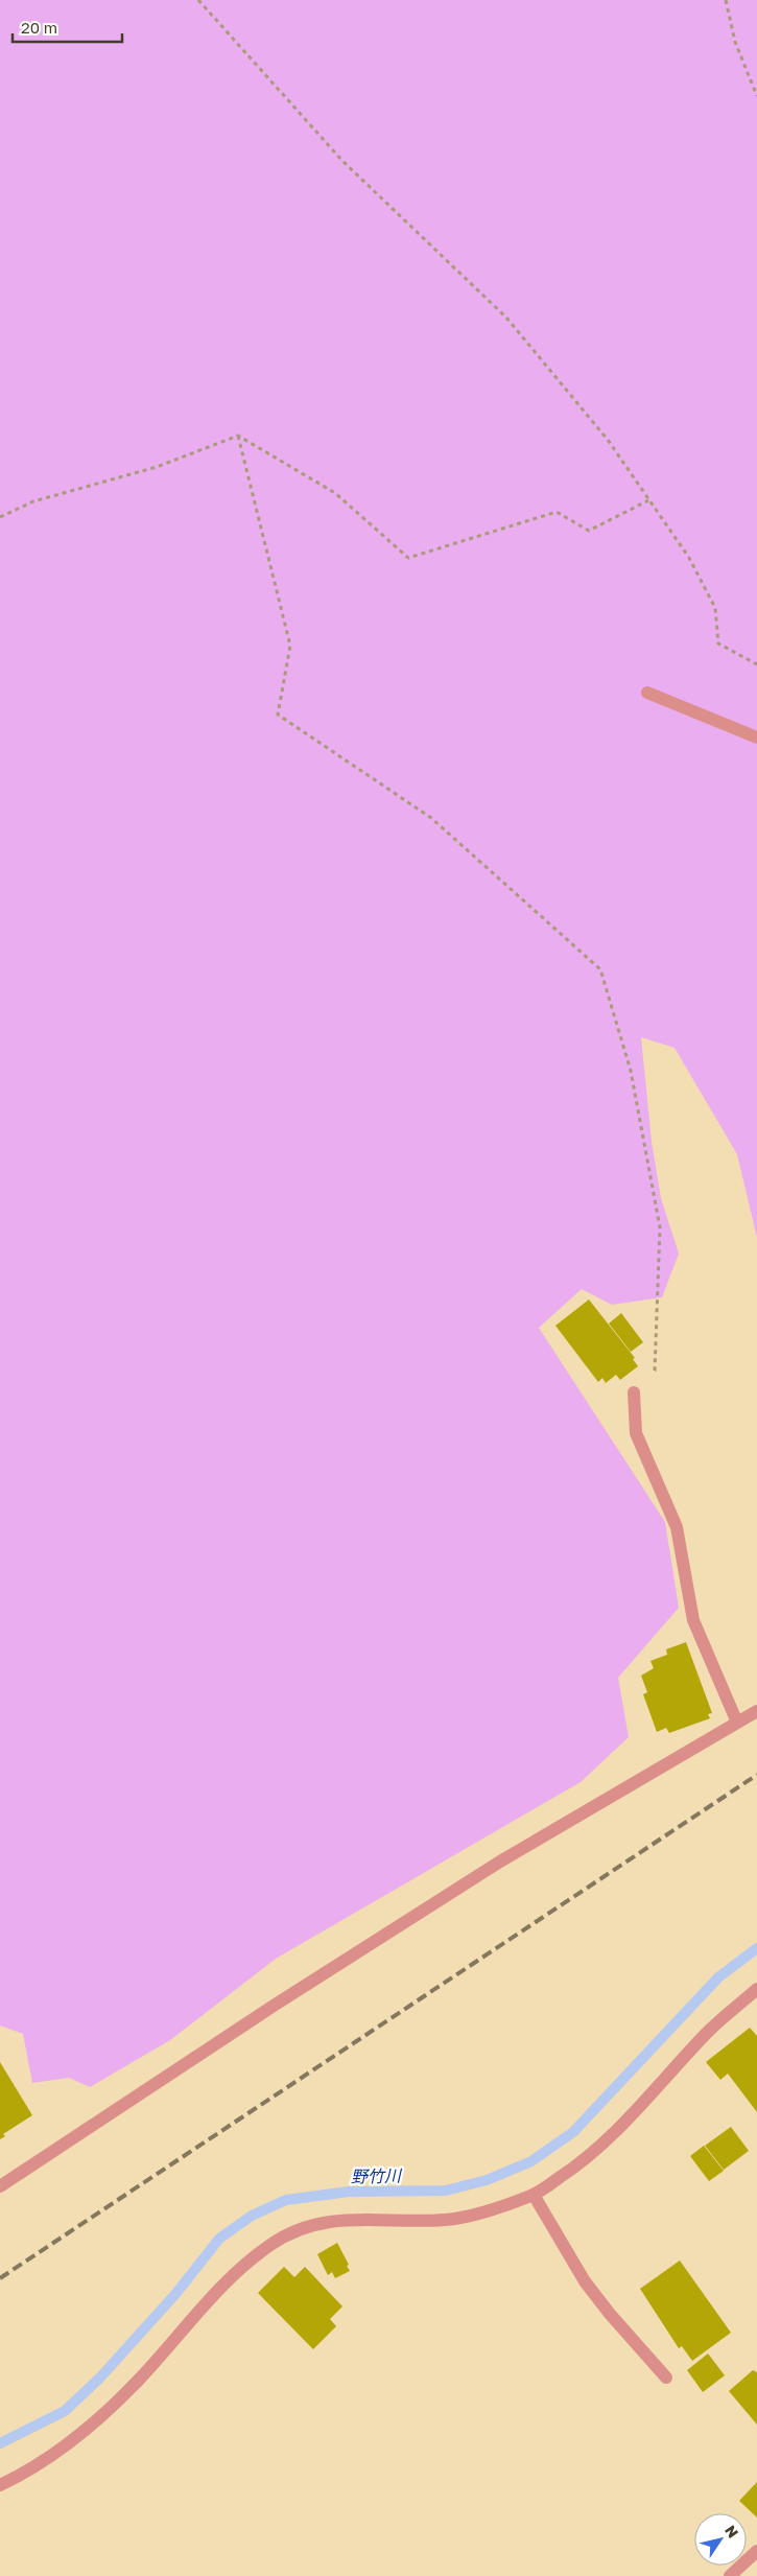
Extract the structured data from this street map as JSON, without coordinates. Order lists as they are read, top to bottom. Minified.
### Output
{"water":["野竹川"],"scale_bar":"20 m","north":"top right"}
